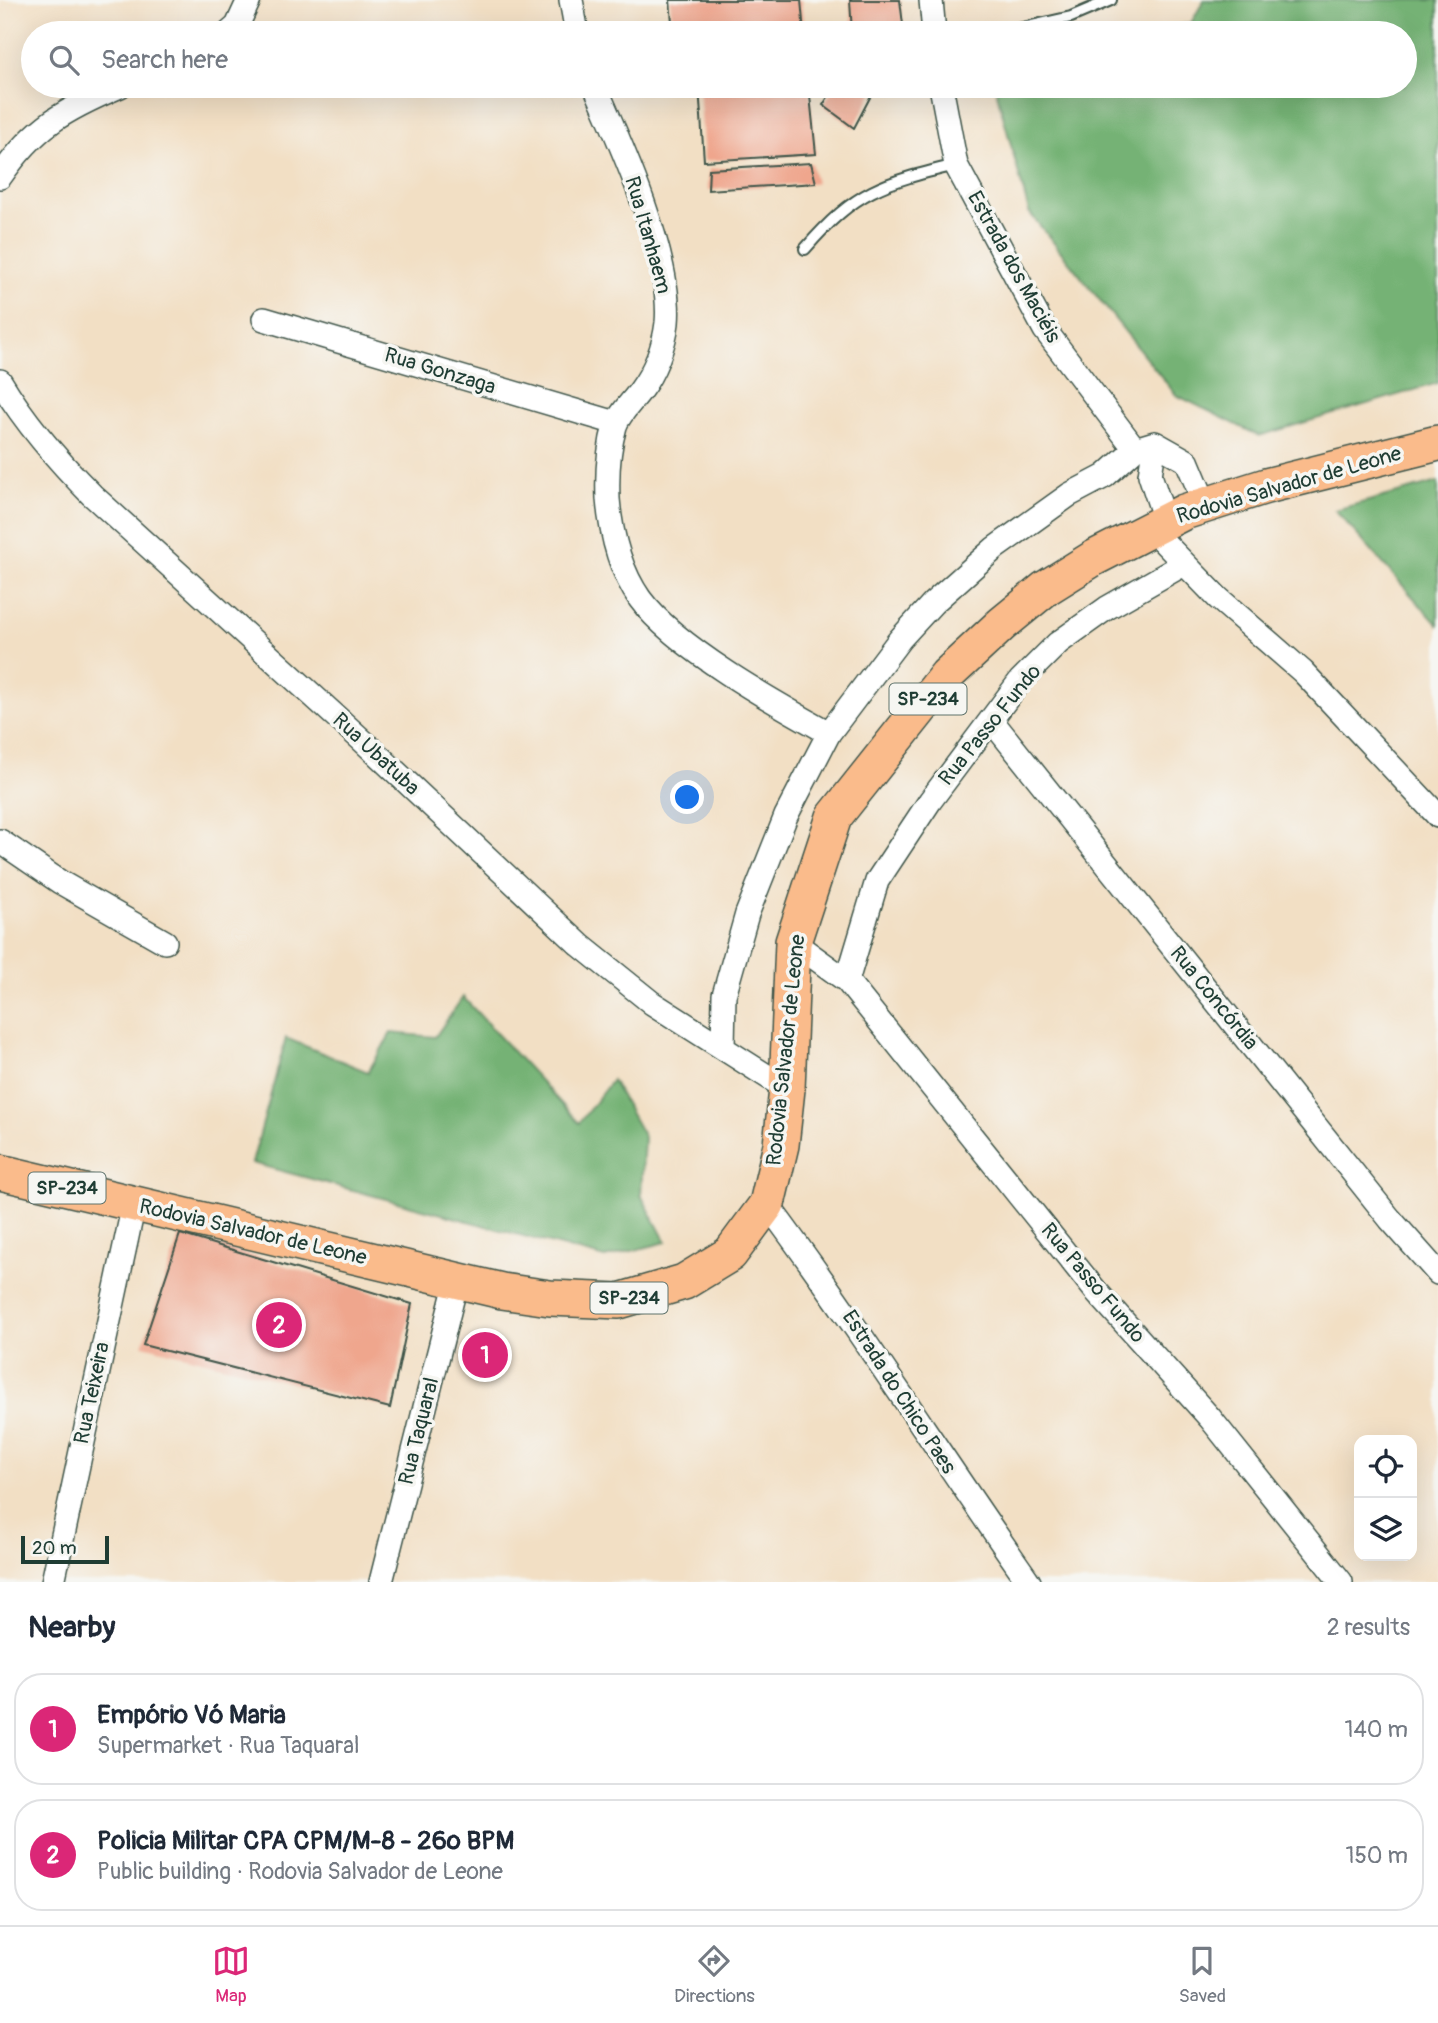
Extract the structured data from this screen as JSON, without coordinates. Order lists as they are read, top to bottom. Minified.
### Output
{"streets":{"main road":["Rodovia Salvador de Leone","SP-234"],"street":["Rua Itanhaem","Estrada dos Maciéis","Rua Gonzaga","Rua Passo Fundo","Rua Ubatuba","Rua Concórdia","Estrada do Chico Paes","Rua Teixeira","Rua Taquaral"]},"crossings":[["Rua Itanhaem","Rua Gonzaga"],["Estrada dos Maciéis","Rodovia Salvador de Leone"],["Rodovia Salvador de Leone","Rua Passo Fundo"],["Rodovia Salvador de Leone","Rua Ubatuba"],["Rodovia Salvador de Leone","Estrada do Chico Paes"],["Rodovia Salvador de Leone","Rua Teixeira"],["Rodovia Salvador de Leone","Rua Taquaral"],["Rua Passo Fundo","Rua Concórdia"]],"scale_bar":"20 m","page":{"search":"Search here","pins":["2","1"],"scale":"20 m","heading":["Nearby","2 results"],"list":[{"mark":"1","name":"Empório Vó Maria","note":"Supermarket · Rua Taquaral","value":"140 m"},{"mark":"2","name":"Policia Militar CPA CPM/M-8 - 26º BPM","note":"Public building · Rodovia Salvador de Leone","value":"150 m"}],"nav":["Map","Directions","Saved"]}}
